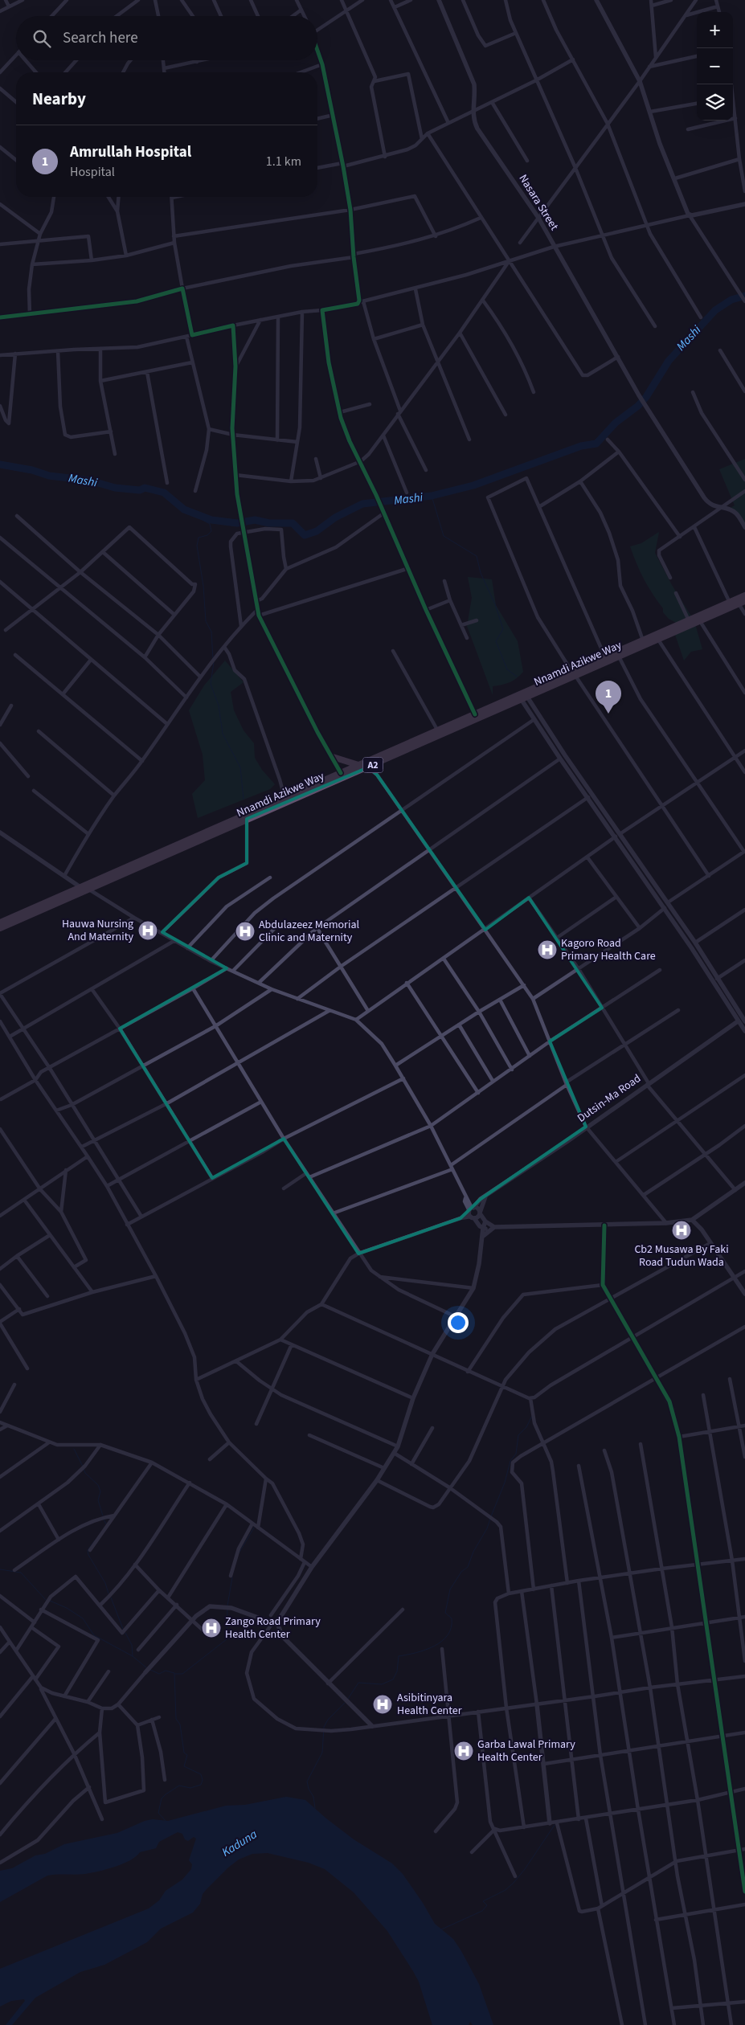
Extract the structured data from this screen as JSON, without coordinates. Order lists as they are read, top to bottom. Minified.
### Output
{"streets":{"highway":["Nnamdi Azikwe Way","A2"],"street":["Nasara Street","Dutsin-Ma Road"]},"water":["Mashi","Kaduna"],"places":{"hospital":["Hauwa Nursing And Maternity","Abdulazeez Memorial Clinic and Maternity","Kagoro Road Primary Health Care","Cb2 Musawa By Faki Road Tudun Wada","Zango Road Primary Health Center","Asibitinyara Health Center","Garba Lawal Primary Health Center"]},"page":{"map_buttons":["+","−"],"search":"Search here","heading":"Nearby","list":[{"mark":"1","name":"Amrullah Hospital","note":"Hospital","value":"1.1 km"}],"pins":"1"}}
